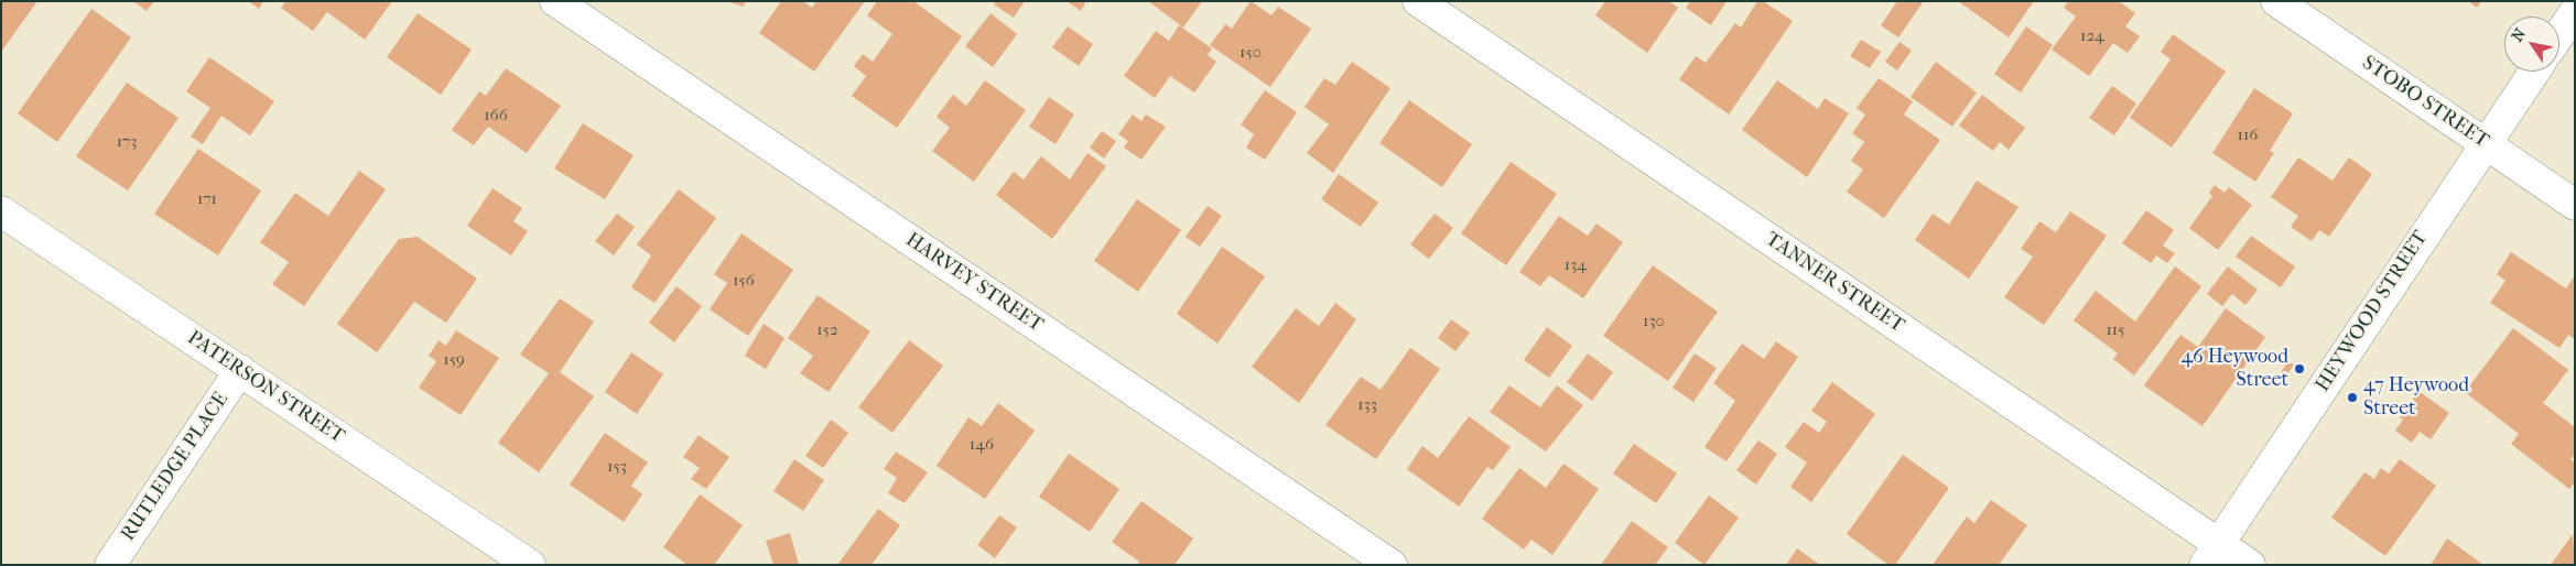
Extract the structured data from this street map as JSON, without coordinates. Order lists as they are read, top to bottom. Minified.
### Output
{"streets":{"street":["STOBO STREET","HARVEY STREET","TANNER STREET","HEYWOOD STREET","PATERSON STREET","RUTLEDGE PLACE"]},"crossings":[["STOBO STREET","HEYWOOD STREET"],["TANNER STREET","HEYWOOD STREET"],["PATERSON STREET","RUTLEDGE PLACE"]],"places":["46 Heywood Street","47 Heywood Street"],"house_numbers":["124","150","166","116","173","171","134","156","130","152","115","159","133","146","153"],"north":"top left"}
